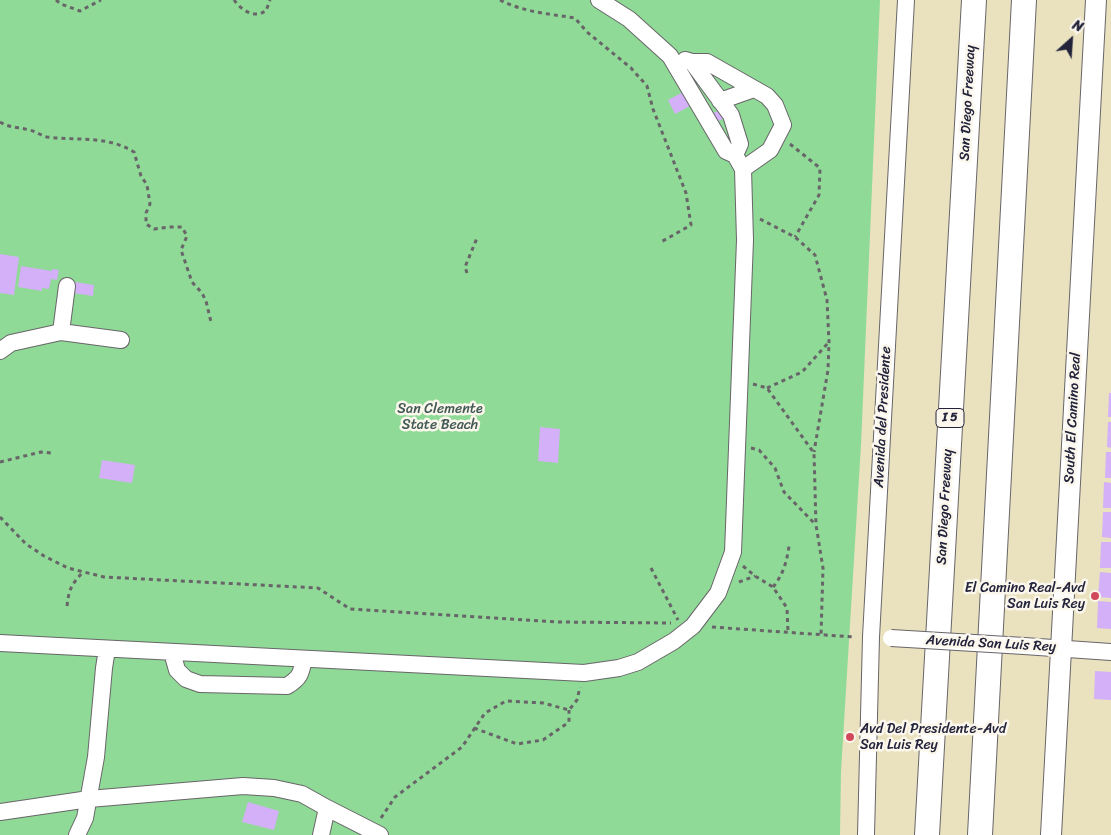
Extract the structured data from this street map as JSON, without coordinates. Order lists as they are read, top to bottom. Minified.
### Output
{"streets":{"highway":["San Diego Freeway","I 5"],"main road":["South El Camino Real"],"street":["Avenida del Presidente","Avenida San Luis Rey"]},"crossings":[["Avenida del Presidente","Avenida San Luis Rey"],["South El Camino Real","Avenida San Luis Rey"]],"parks":["San Clemente State Beach"],"places":["El Camino Real-Avd San Luis Rey","Avd Del Presidente-Avd San Luis Rey"],"north":"top right"}
